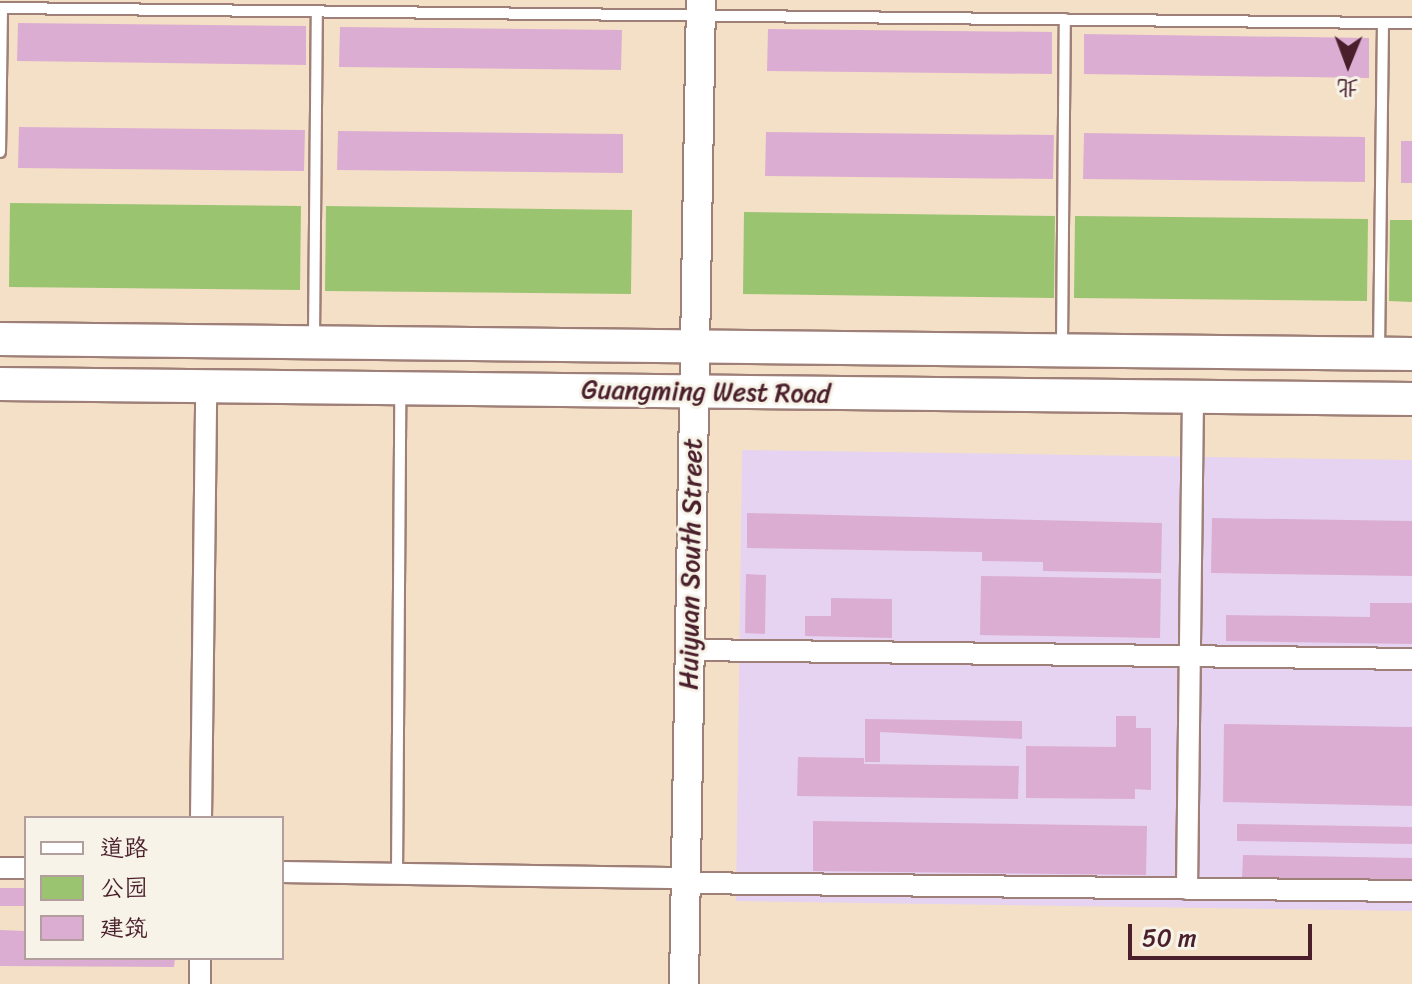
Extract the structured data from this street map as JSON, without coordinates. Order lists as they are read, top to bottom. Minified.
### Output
{"streets":{"main road":["Guangming West Road"],"street":["Huiyuan South Street"]},"crossings":[["Guangming West Road","Huiyuan South Street"]],"legend":["道路","公园","建筑"],"scale_bar":"50 m","north":"bottom"}
